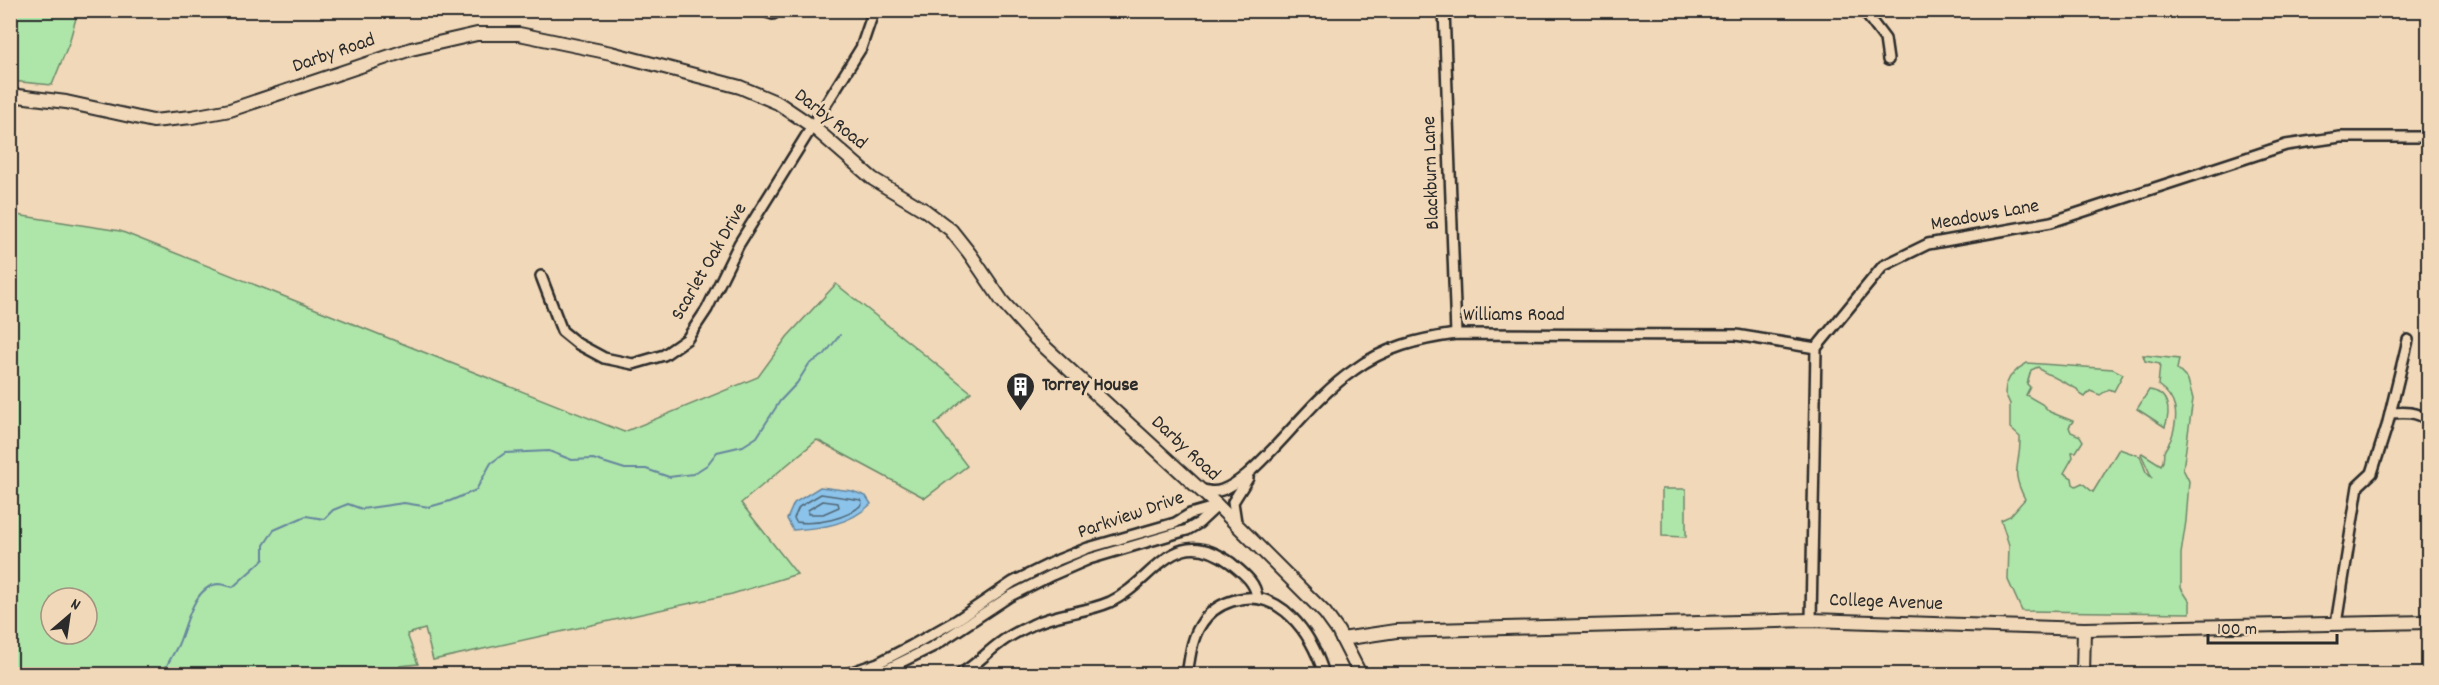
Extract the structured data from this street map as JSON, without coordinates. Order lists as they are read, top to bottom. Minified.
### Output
{"streets":{"main road":["Darby Road","College Avenue"],"street":["Blackburn Lane","Meadows Lane","Scarlet Oak Drive","Williams Road","Parkview Drive"]},"crossings":[["Darby Road","Scarlet Oak Drive"],["Darby Road","Williams Road"],["Darby Road","Parkview Drive"],["Darby Road","College Avenue"],["Blackburn Lane","Williams Road"],["Meadows Lane","Williams Road"]],"places":{"building":["Torrey House"]},"scale_bar":"100 m","north":"top right"}
